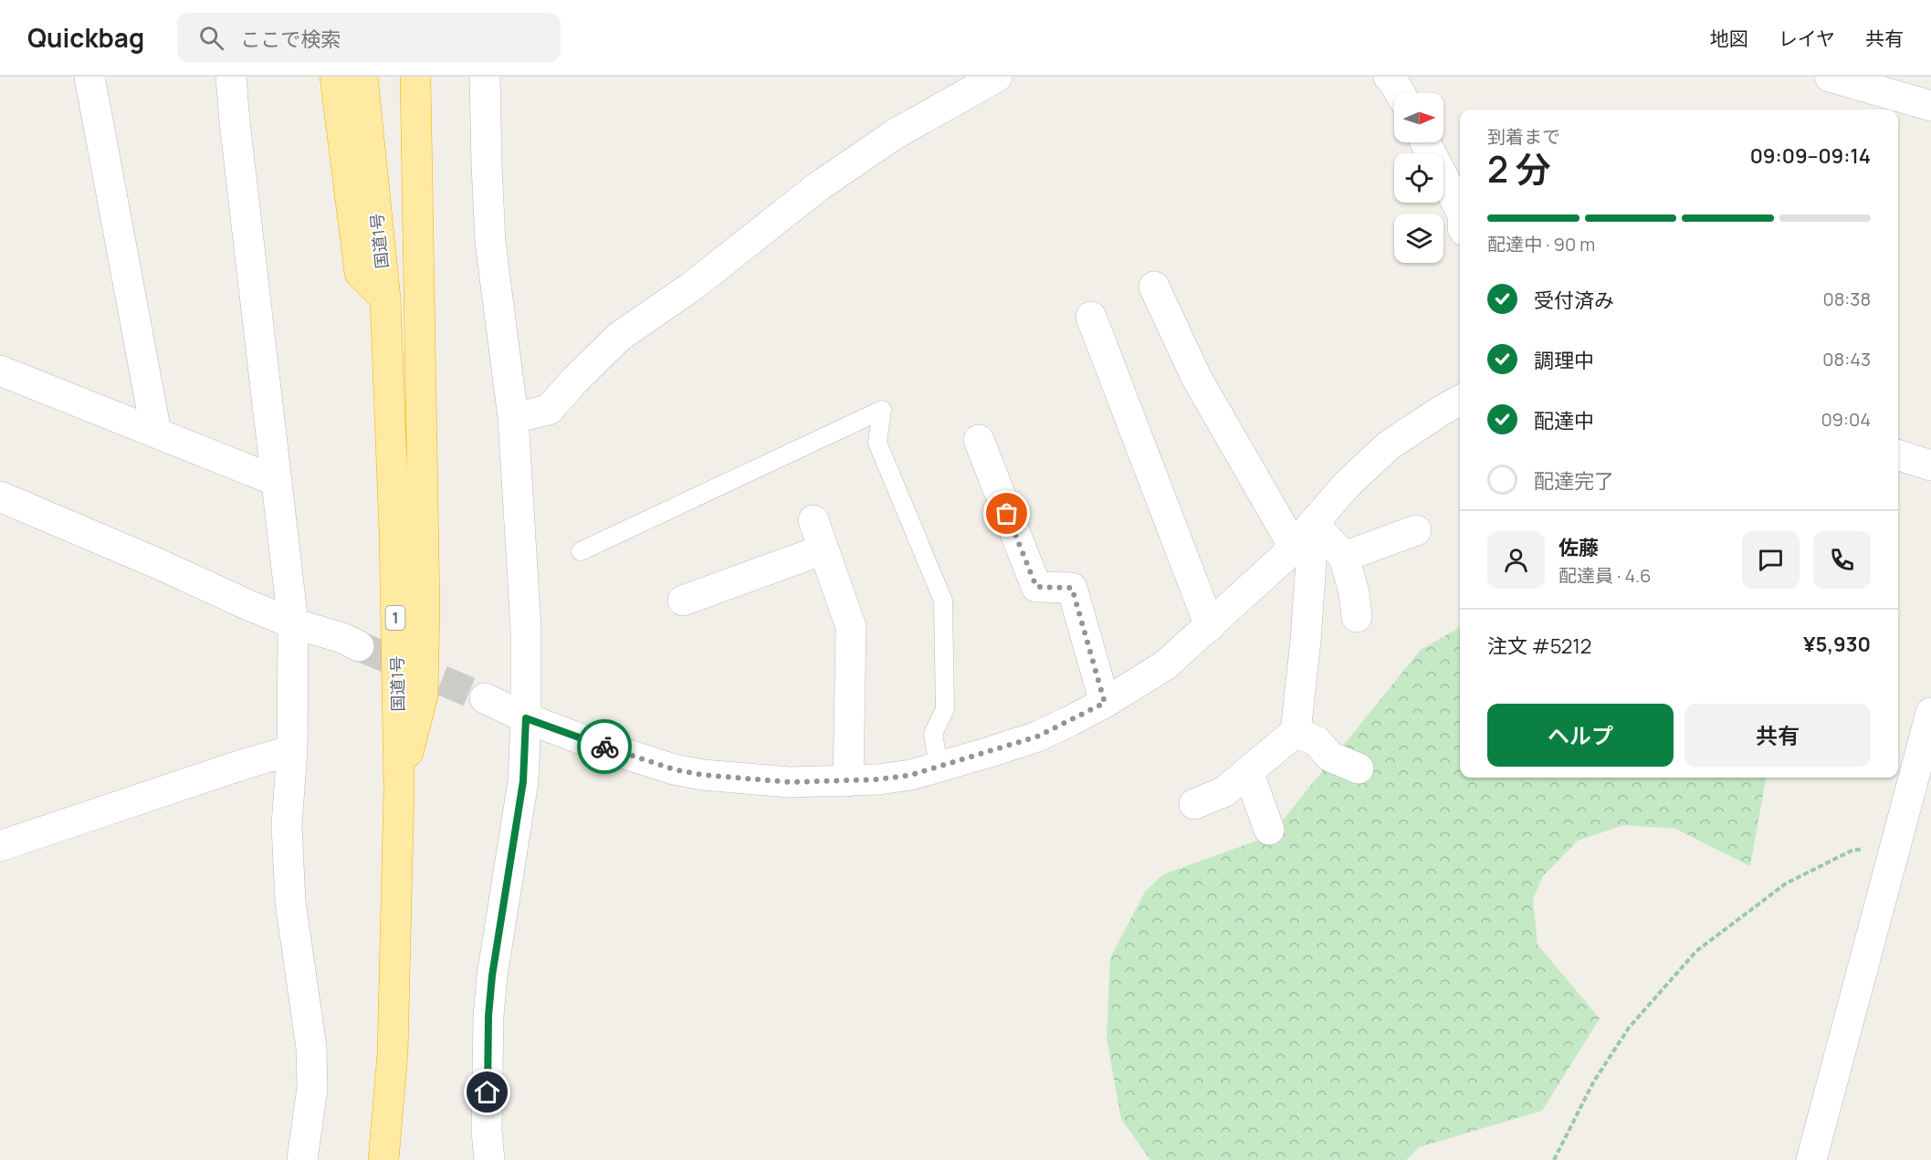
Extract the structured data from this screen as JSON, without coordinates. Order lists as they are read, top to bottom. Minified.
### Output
{"streets":{"highway":["国道1号","1"]},"crossings":[["国道1号","1"]],"north":"right","page":{"header":"Quickbag","search":"ここで検索","nav":["地図","レイヤ","共有"],"heading":["2 分","到着まで","09:09–09:14"],"panel":["佐藤","配達員 · 4.6","注文 #5212","¥5,930"],"bar":"配達中 · 90 m","list":[["受付済み","08:38"],["調理中","08:43"],["配達中","09:04"],"配達完了"],"buttons":["ヘルプ","共有"]}}
